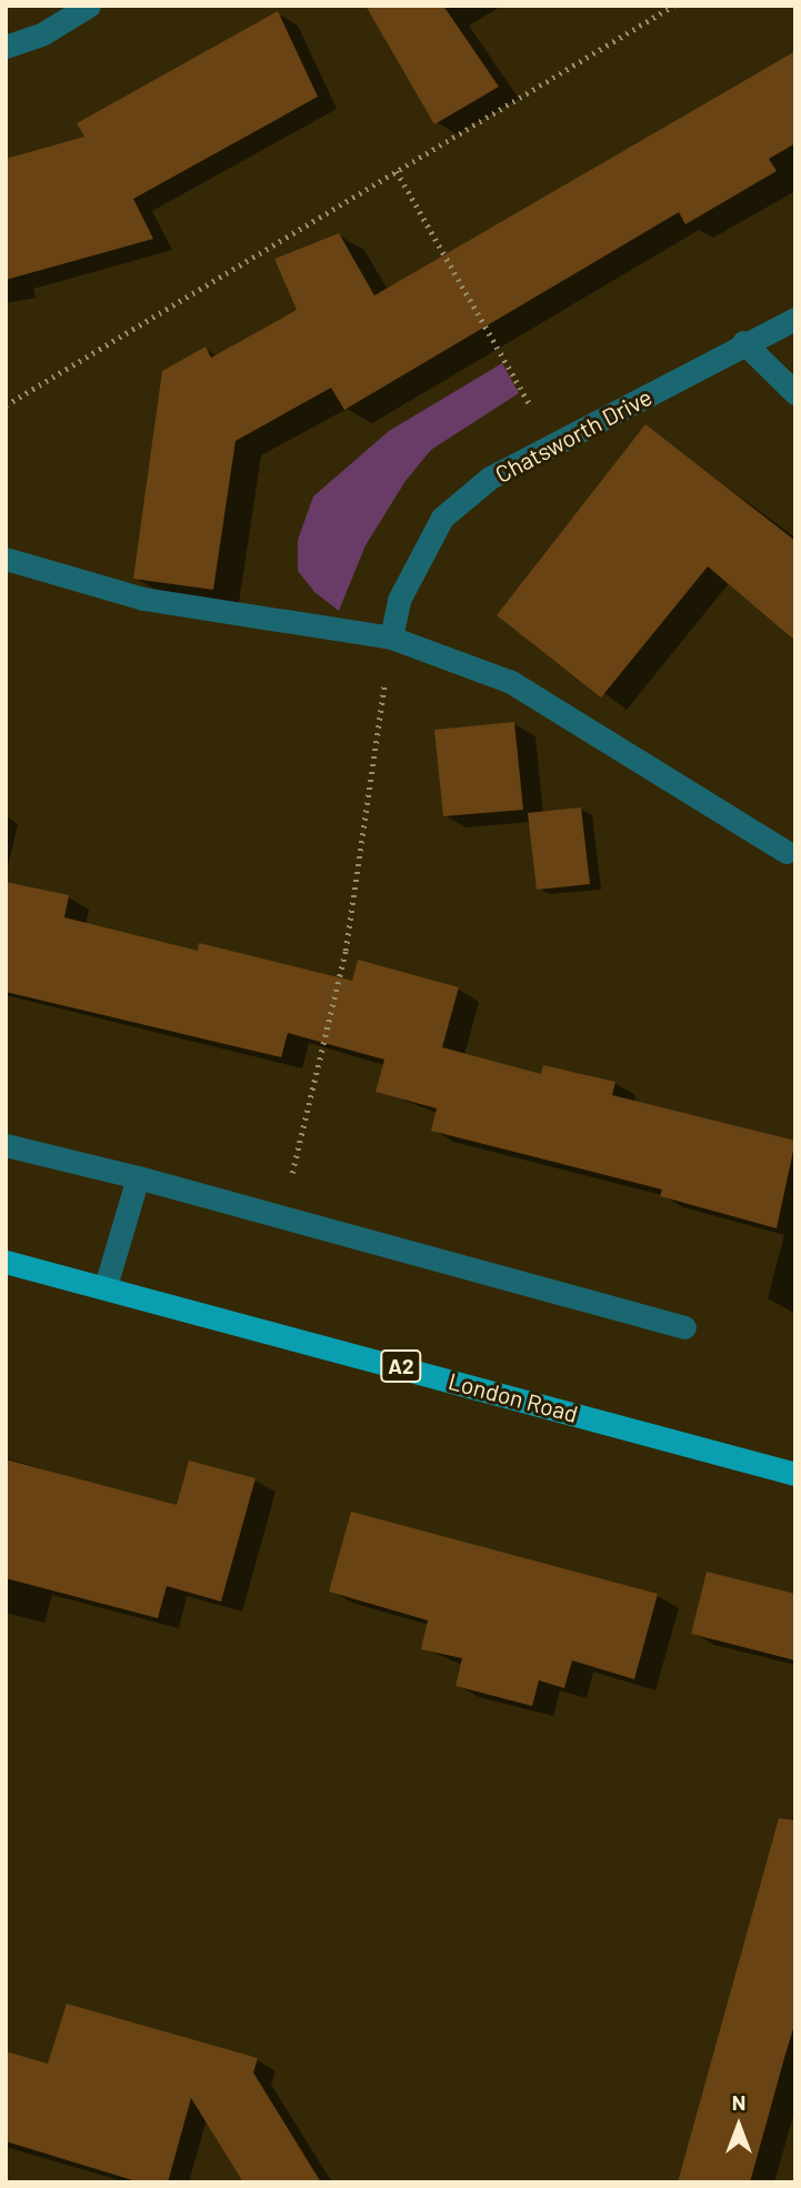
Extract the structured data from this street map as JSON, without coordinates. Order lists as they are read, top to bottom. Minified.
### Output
{"streets":{"main road":["A2","London Road"],"street":["Chatsworth Drive"]},"north":"top"}
